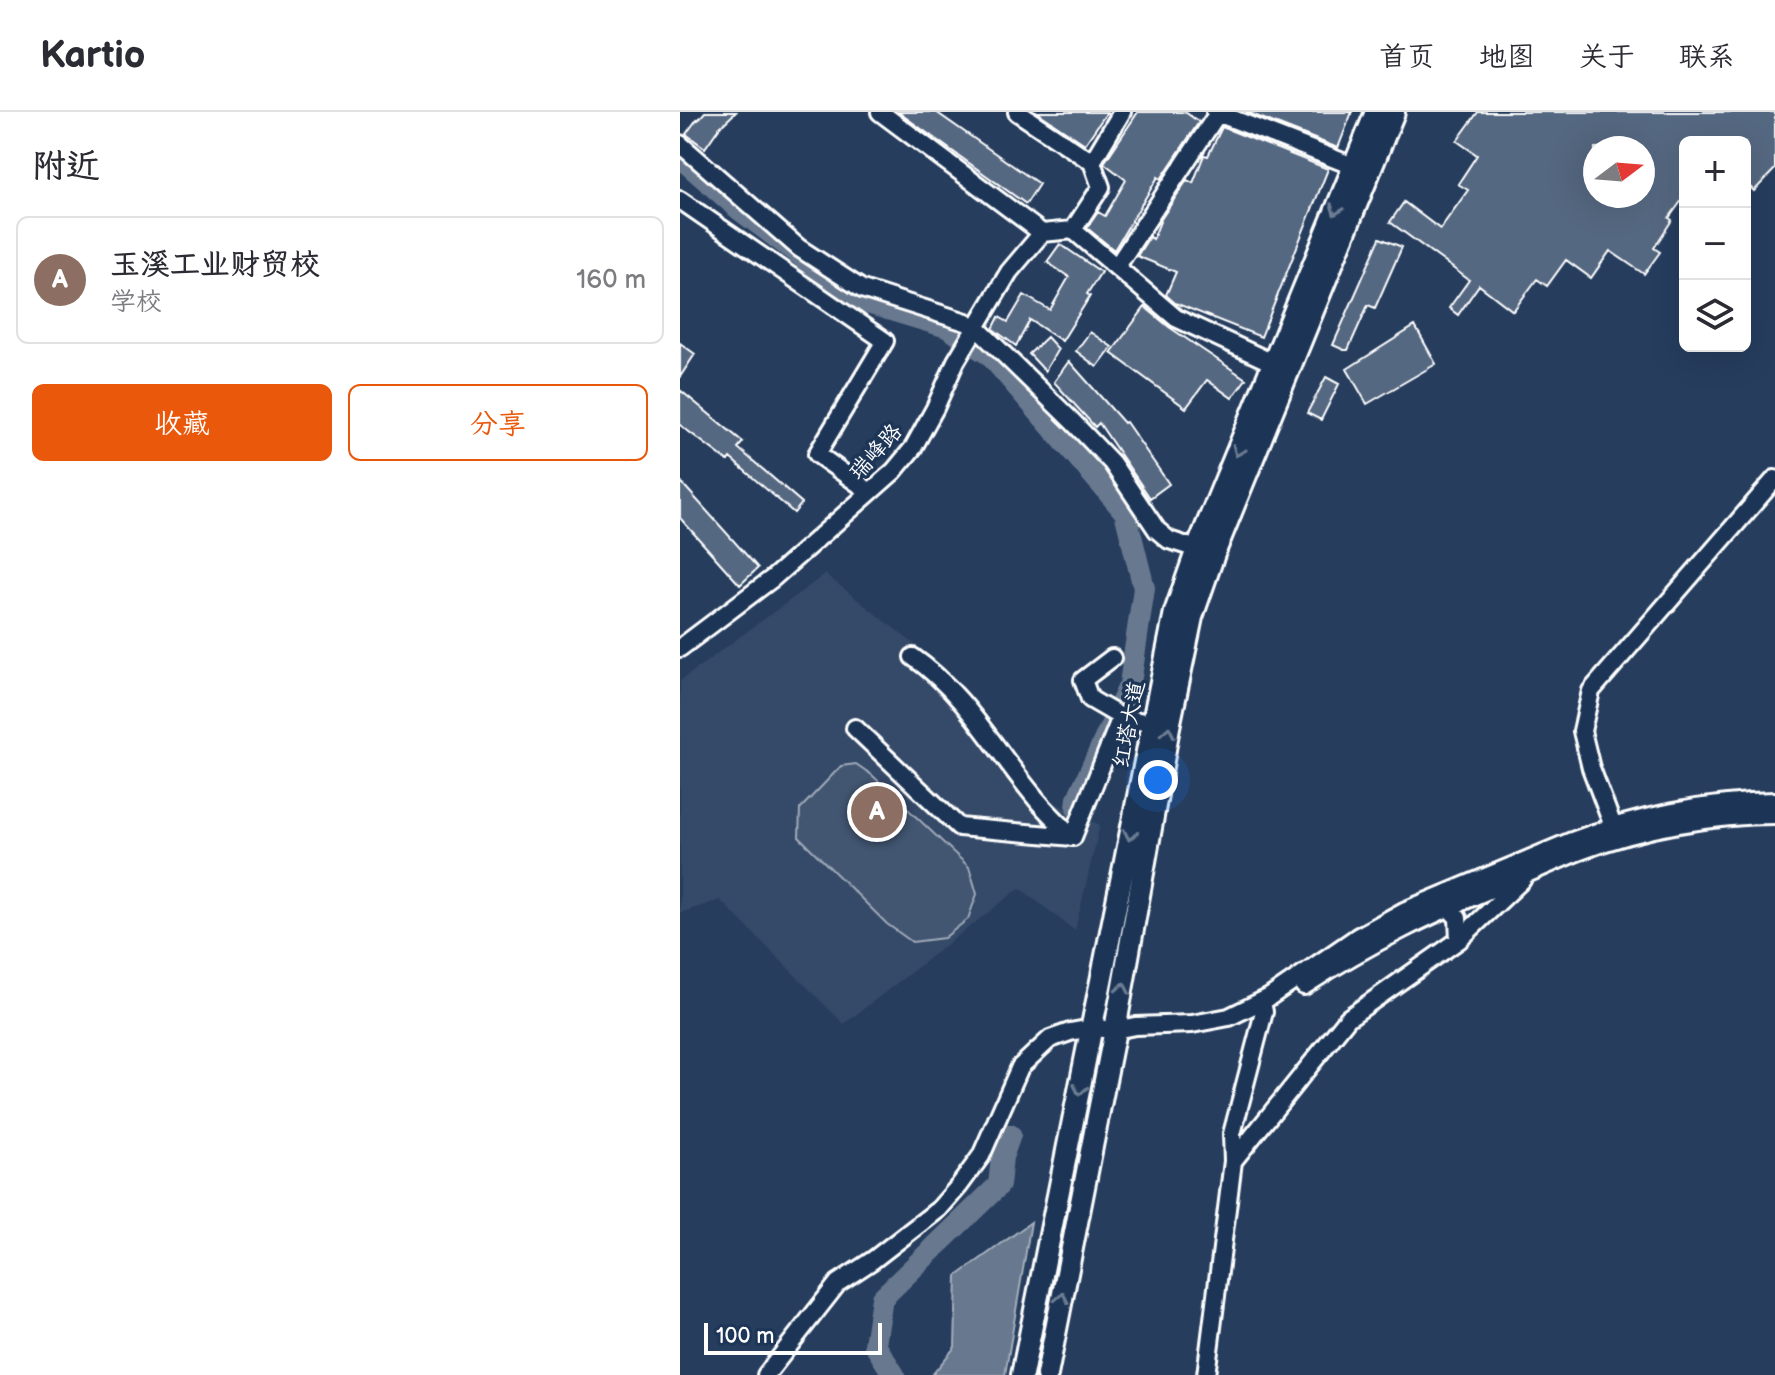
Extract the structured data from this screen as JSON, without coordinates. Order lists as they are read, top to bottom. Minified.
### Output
{"streets":{"main road":["红塔大道"],"street":["瑞峰路"]},"scale_bar":"100 m","north":"right","page":{"header":"Kartio","nav":["首页","地图","关于","联系"],"heading":"附近","map_buttons":["+","−"],"list":[{"mark":"A","name":"玉溪工业财贸校","note":"学校","value":"160 m"}],"buttons":["收藏","分享"],"pins":"A","scale":"100 m"}}
